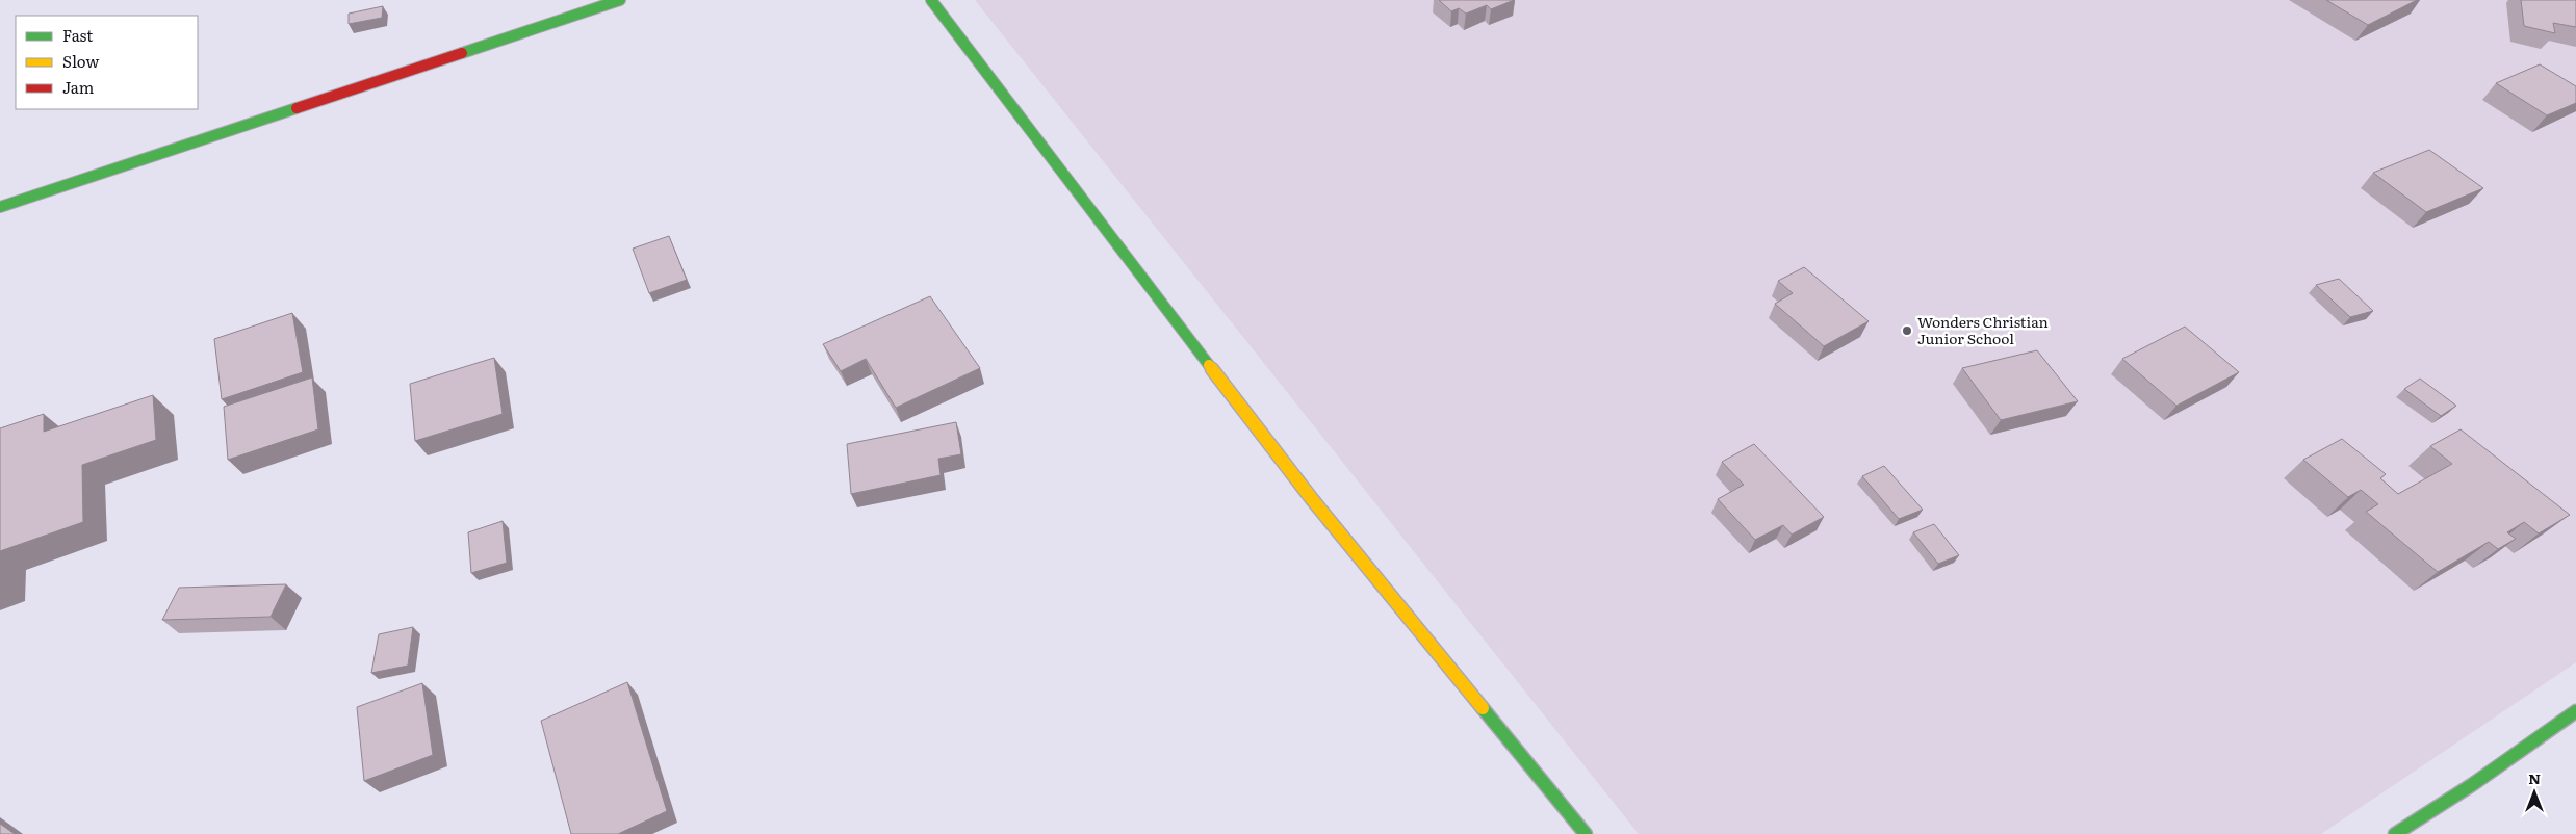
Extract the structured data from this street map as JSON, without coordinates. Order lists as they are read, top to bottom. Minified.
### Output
{"places":["Wonders Christian Junior School"],"legend":["Fast","Slow","Jam"],"north":"top"}
